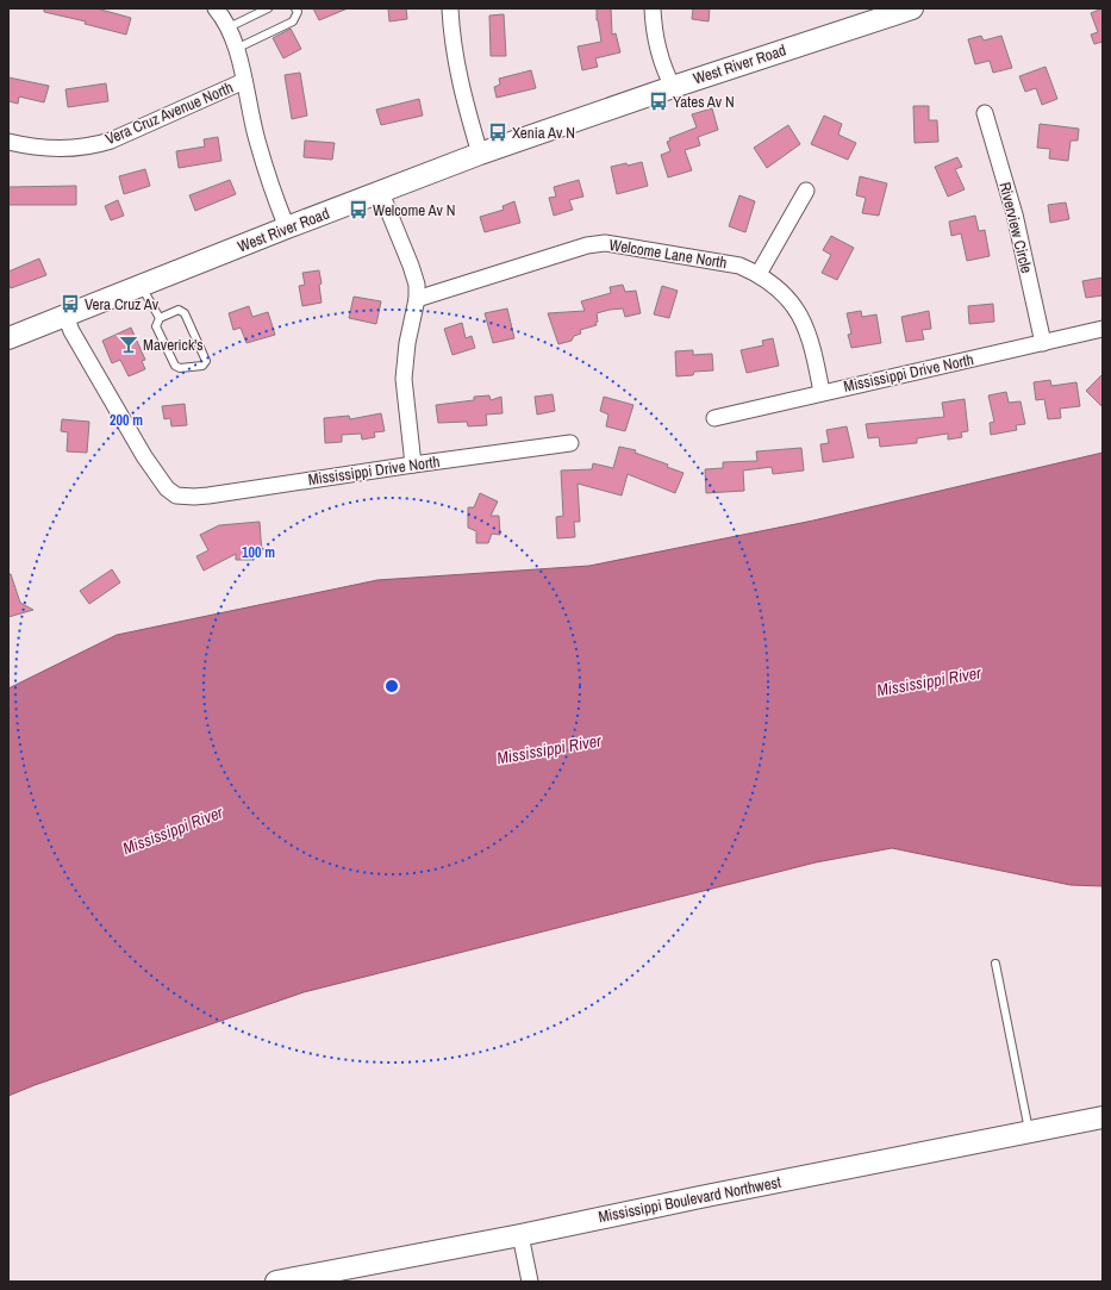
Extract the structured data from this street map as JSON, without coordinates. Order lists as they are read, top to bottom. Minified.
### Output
{"streets":{"main road":["West River Road","Mississippi Boulevard Northwest"],"street":["Vera Cruz Avenue North","Riverview Circle","Welcome Lane North","Mississippi Drive North"]},"crossings":[["West River Road","Mississippi Drive North"],["Riverview Circle","Mississippi Drive North"],["Welcome Lane North","Mississippi Drive North"]],"water":["Mississippi River"],"places":{"bus stop":["Yates Av N","Xenia Av N","Welcome Av N","Vera Cruz Av"],"bar":["Maverick's"]},"rings":["200 m","100 m"]}
